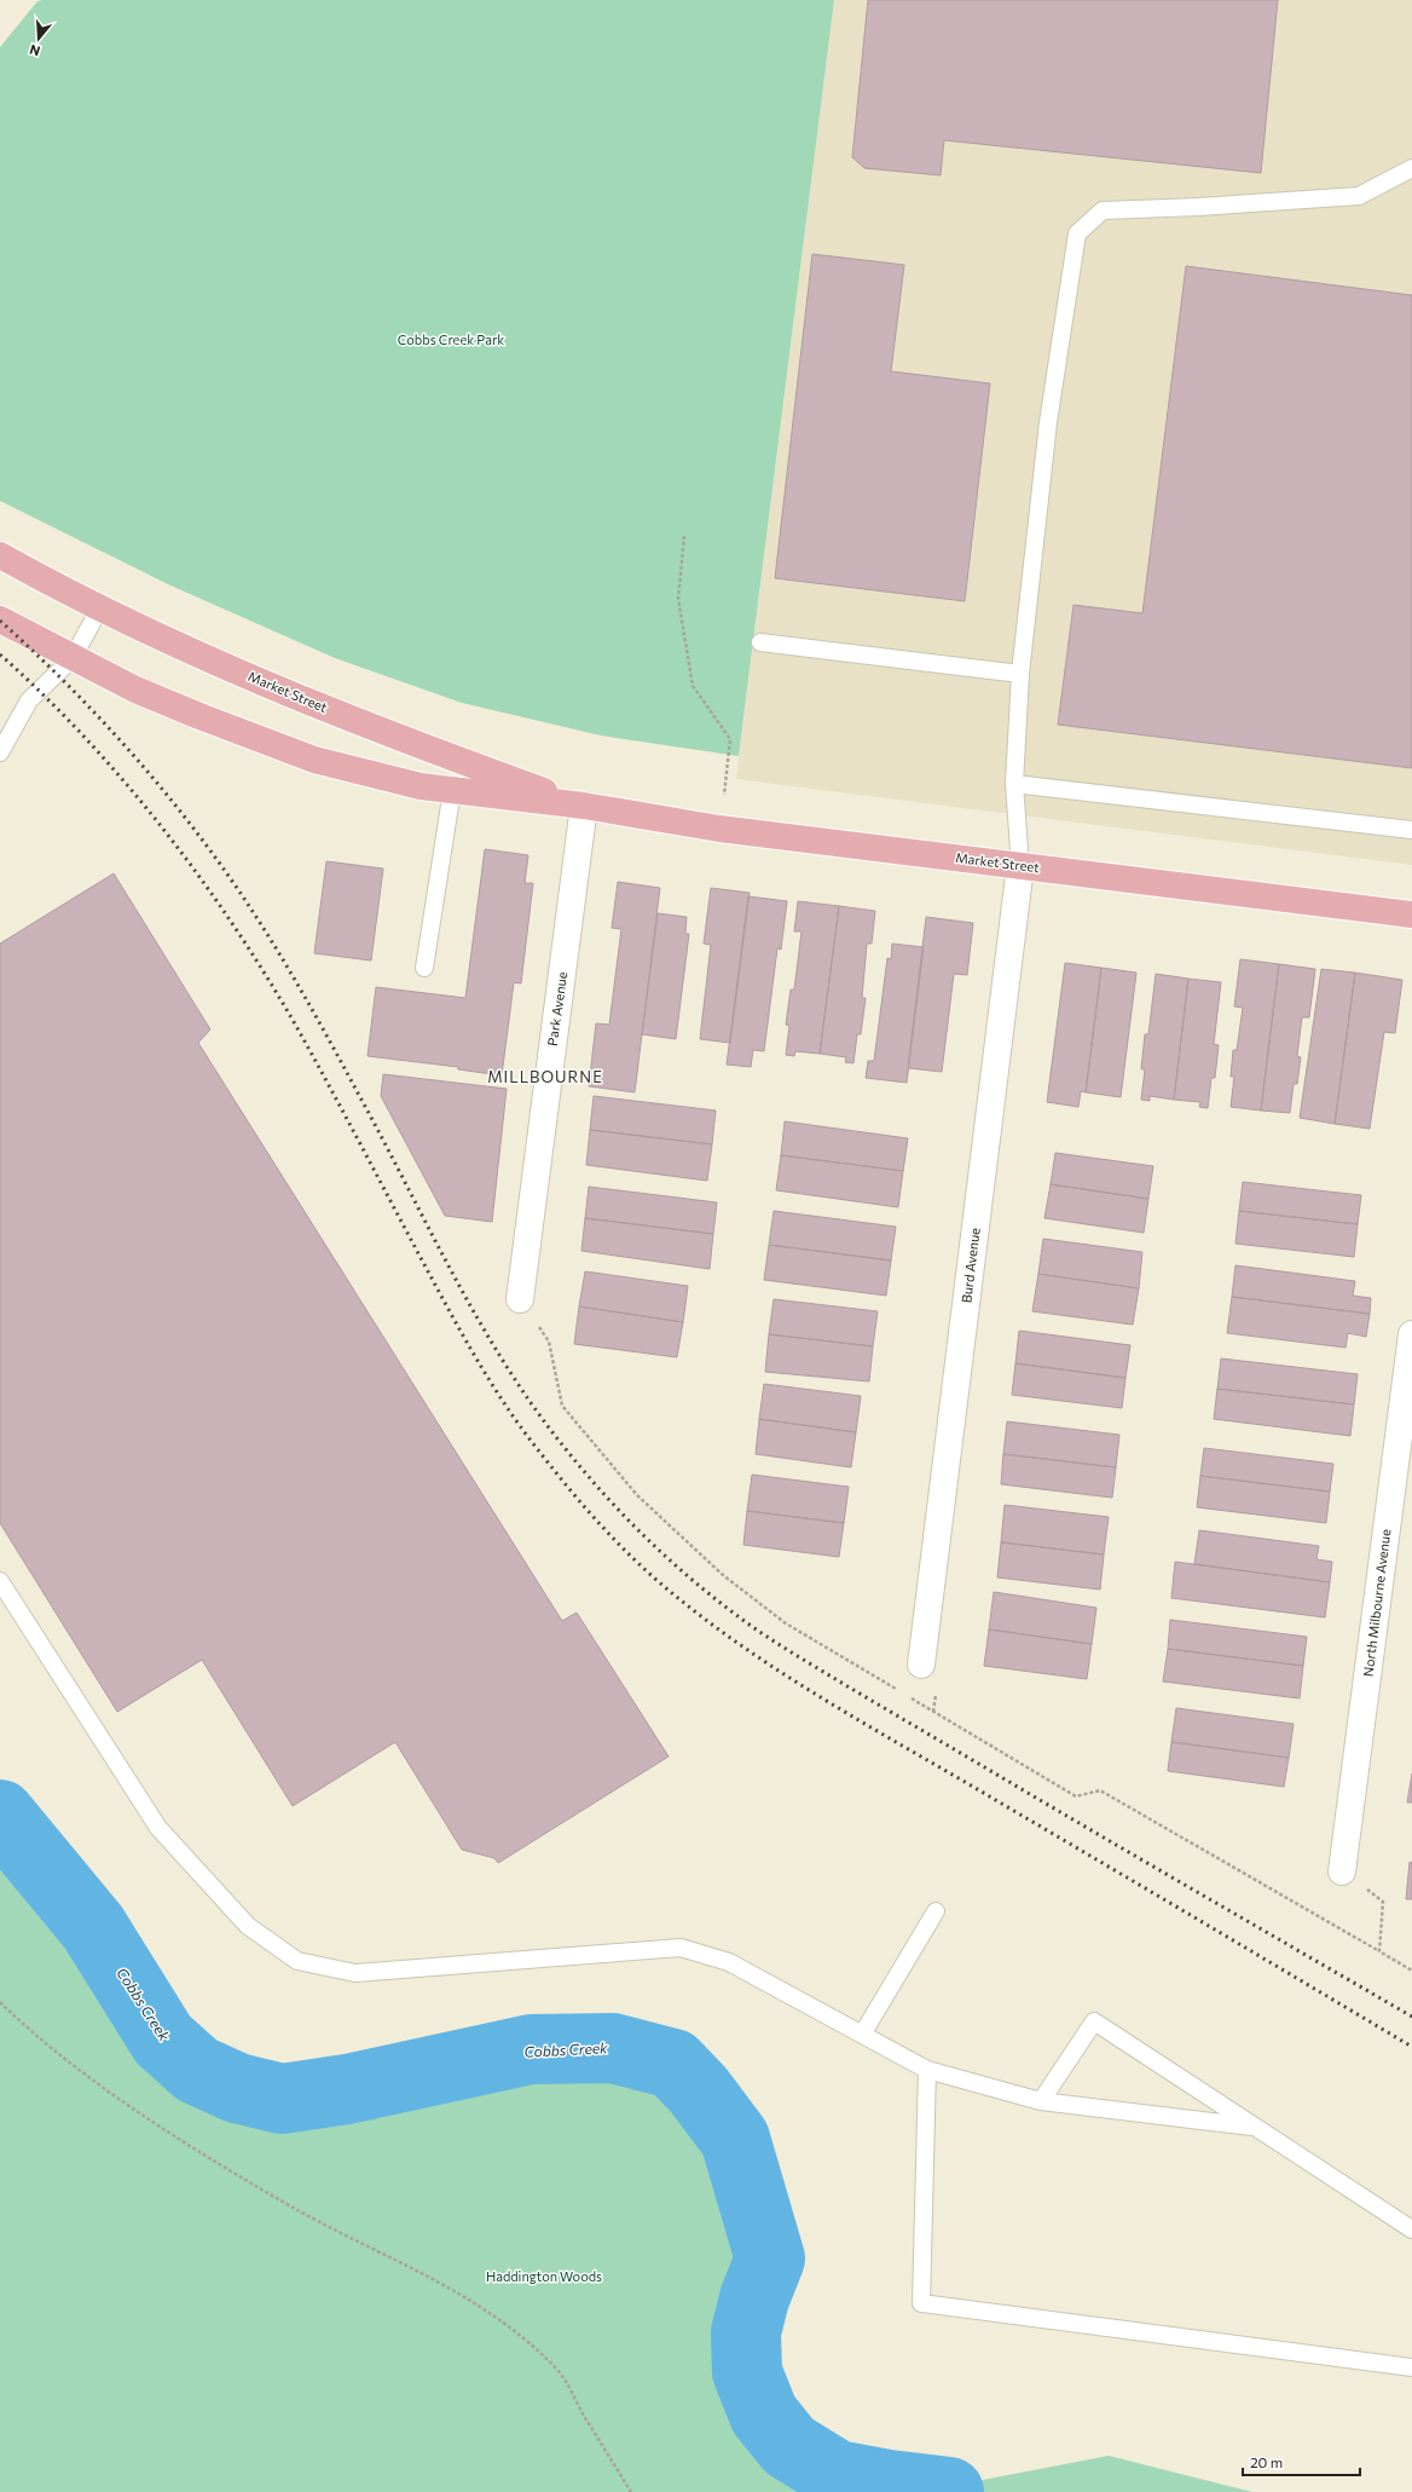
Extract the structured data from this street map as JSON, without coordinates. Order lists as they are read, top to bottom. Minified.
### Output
{"streets":{"main road":["Market Street"],"street":["Park Avenue","Burd Avenue","North Milbourne Avenue"]},"crossings":[["Market Street","Park Avenue"],["Market Street","Burd Avenue"]],"districts":["MILLBOURNE"],"water":["Cobbs Creek"],"parks":["Cobbs Creek Park","Haddington Woods"],"scale_bar":"20 m","north":"bottom"}
